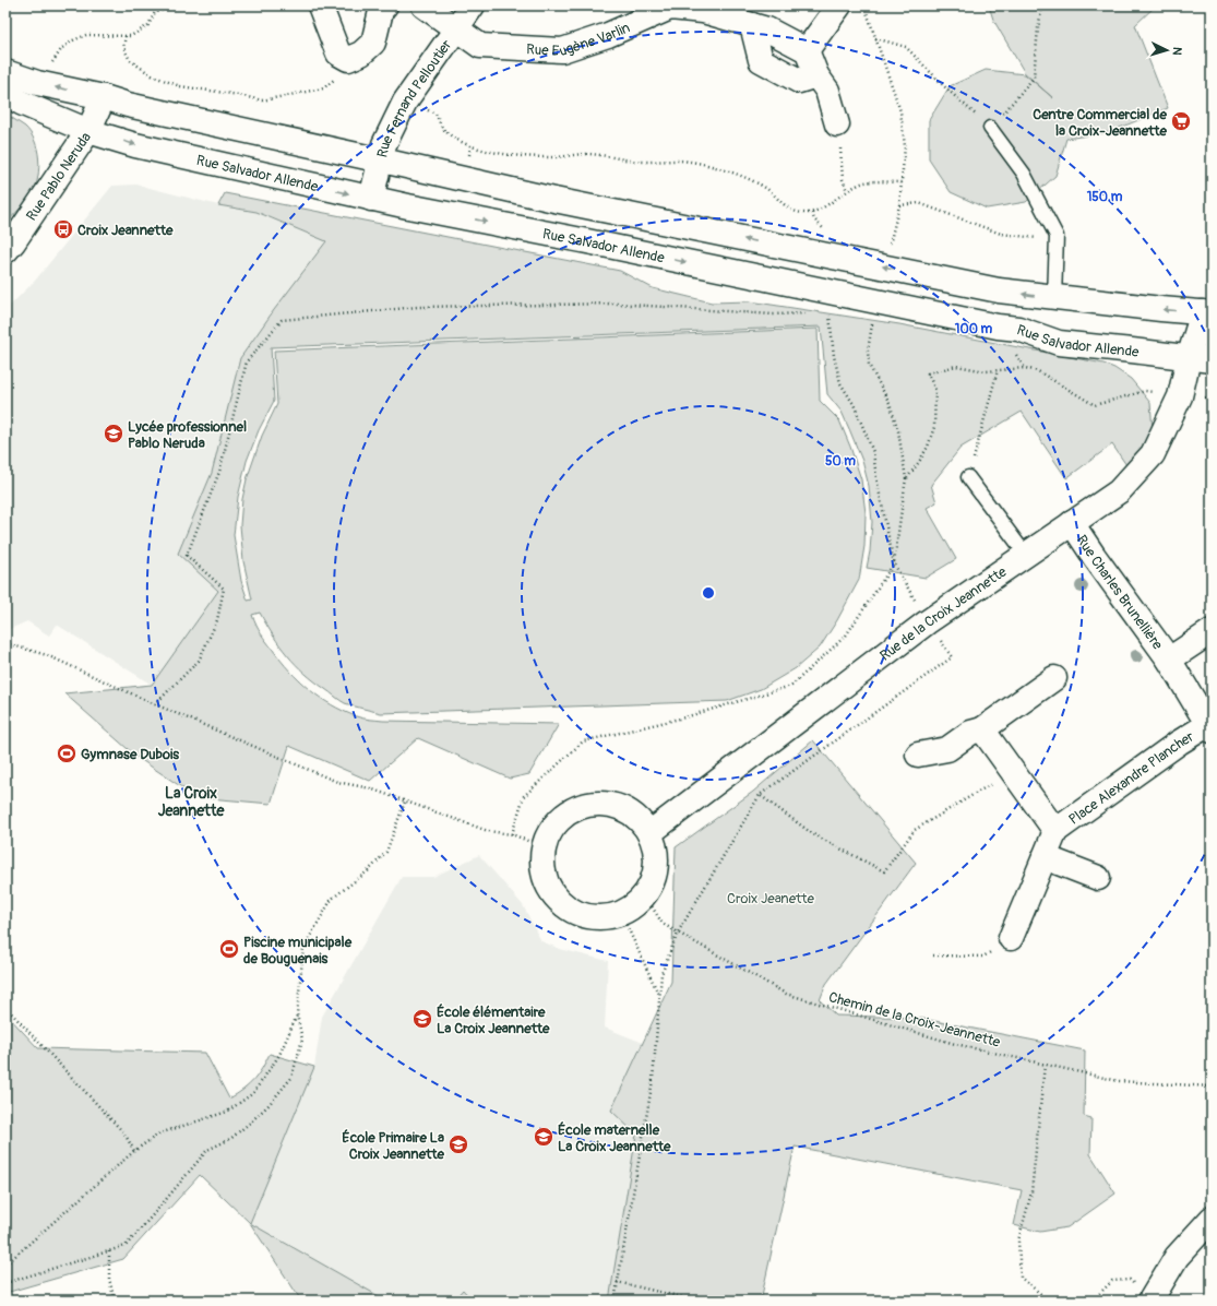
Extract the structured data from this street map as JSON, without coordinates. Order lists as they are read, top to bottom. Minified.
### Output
{"streets":{"street":["Rue Eugène Varlin","Rue Fernand Pelloutier","Rue Salvador Allende","Rue Pablo Neruda","Rue Charles Brunellière","Rue de la Croix Jeannette","Place Alexandre Plancher"],"path":["Chemin de la Croix-Jeannette"]},"crossings":[["Rue Eugène Varlin","Rue Fernand Pelloutier"],["Rue Fernand Pelloutier","Rue Salvador Allende"],["Rue Salvador Allende","Rue Pablo Neruda"],["Rue Salvador Allende","Rue de la Croix Jeannette"],["Rue Charles Brunellière","Rue de la Croix Jeannette"],["Rue Charles Brunellière","Place Alexandre Plancher"],["Rue de la Croix Jeannette","Chemin de la Croix-Jeannette"]],"districts":["La Croix Jeannette"],"parks":["Croix Jeanette"],"places":{"supermarket":["Centre Commercial de la Croix-Jeannette"],"bus stop":["Croix Jeannette"],"school or university":["Lycée professionnel Pablo Neruda","École élémentaire La Croix Jeannette","École maternelle La Croix Jeannette","École Primaire La Croix Jeannette"],"sports":["Gymnase Dubois","Piscine municipale de Bouguenais"]},"north":"right","rings":["150 m","100 m","50 m"]}
